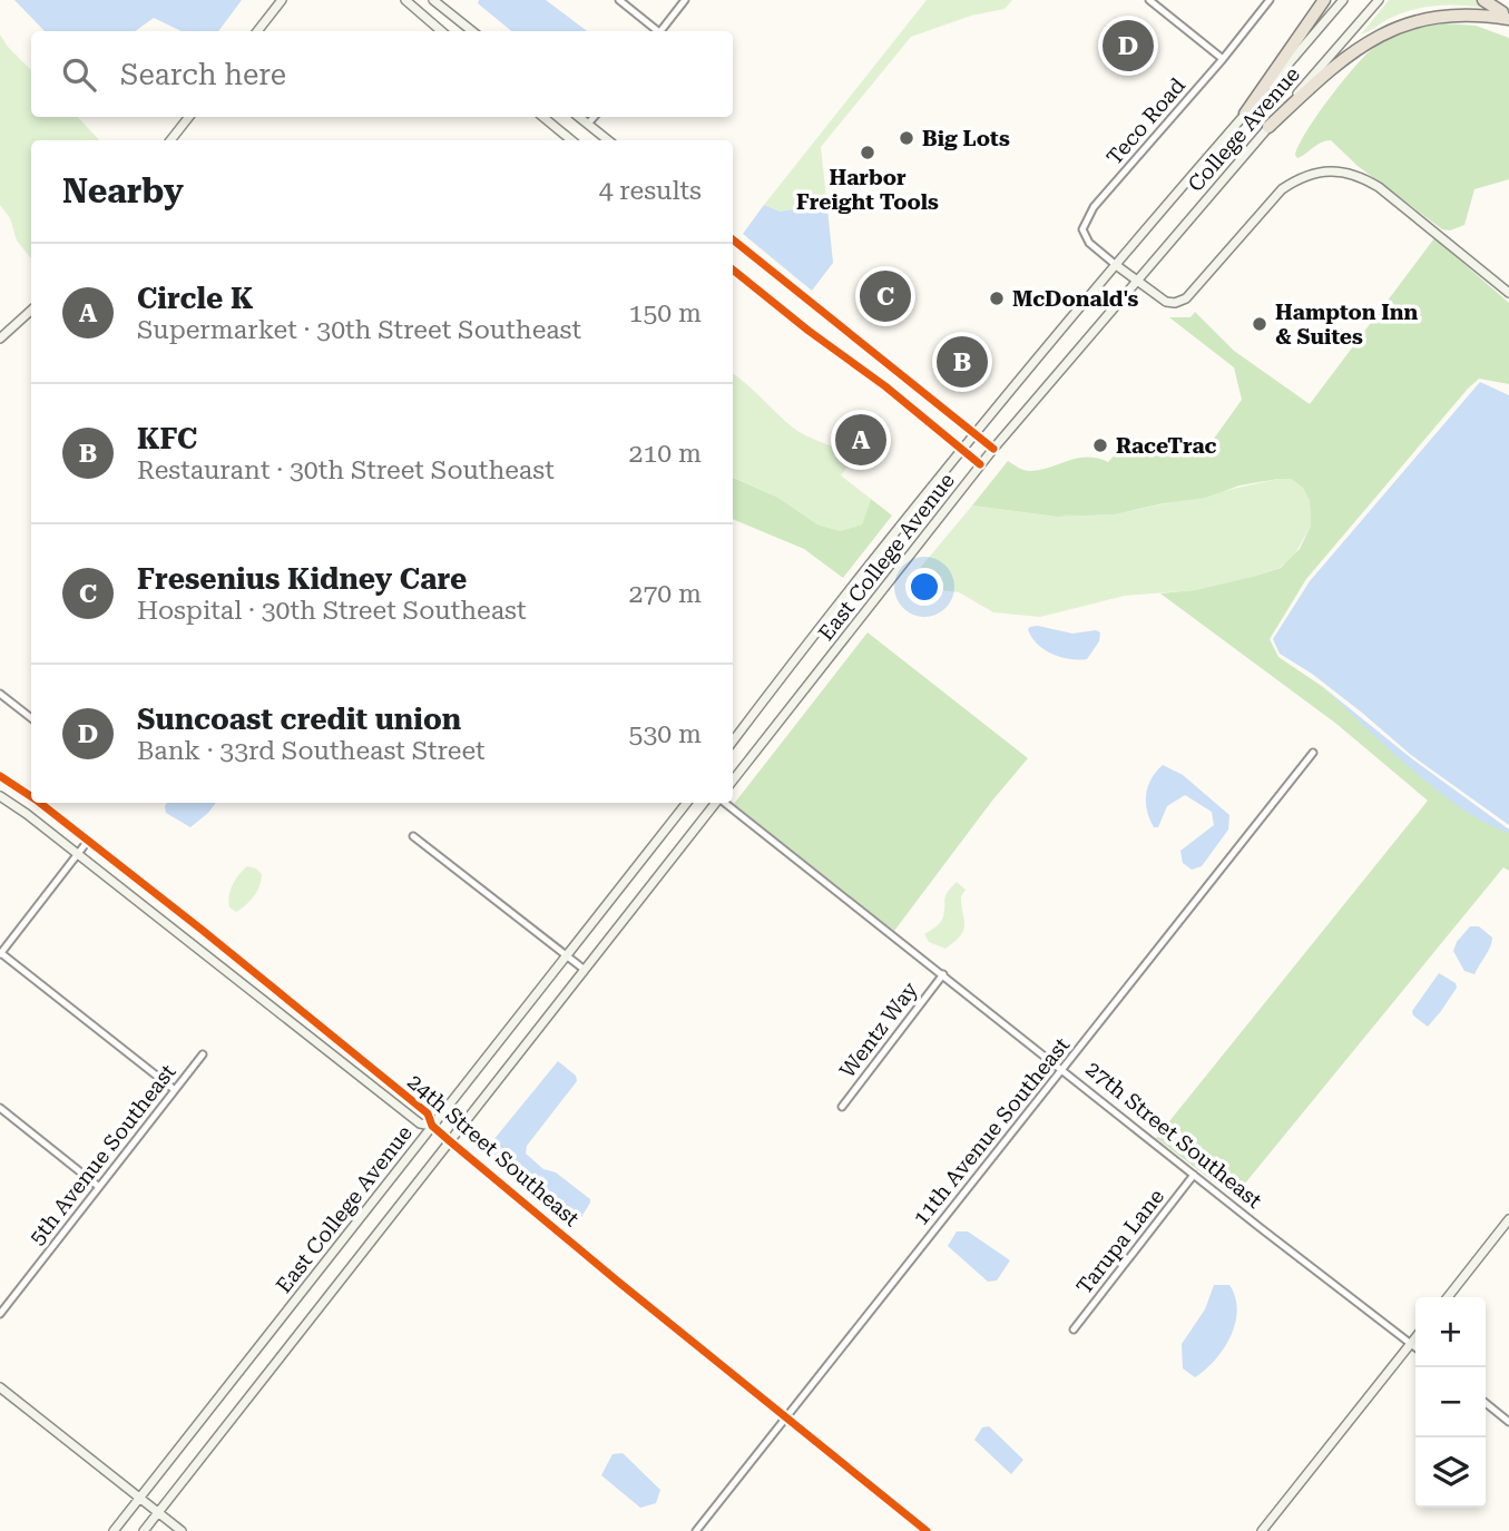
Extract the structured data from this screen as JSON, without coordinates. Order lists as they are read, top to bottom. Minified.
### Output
{"streets":{"street":["Teco Road","College Avenue","East College Avenue","Wentz Way","11th Avenue Southeast","27th Street Southeast","24th Street Southeast","5th Avenue Southeast","Tarupa Lane"]},"crossings":[["Teco Road","College Avenue"],["Teco Road","East College Avenue"],["College Avenue","East College Avenue"],["East College Avenue","24th Street Southeast"],["Wentz Way","27th Street Southeast"],["11th Avenue Southeast","27th Street Southeast"],["11th Avenue Southeast","24th Street Southeast"],["27th Street Southeast","Tarupa Lane"]],"places":["Big Lots","Harbor Freight Tools","McDonald's","Hampton Inn & Suites","RaceTrac"],"page":{"pins":["D","C","B","A"],"search":"Search here","heading":["Nearby","4 results"],"list":[{"mark":"A","name":"Circle K","note":"Supermarket · 30th Street Southeast","value":"150 m"},{"mark":"B","name":"KFC","note":"Restaurant · 30th Street Southeast","value":"210 m"},{"mark":"C","name":"Fresenius Kidney Care","note":"Hospital · 30th Street Southeast","value":"270 m"},{"mark":"D","name":"Suncoast credit union","note":"Bank · 33rd Southeast Street","value":"530 m"}],"map_buttons":["+","−"]}}
